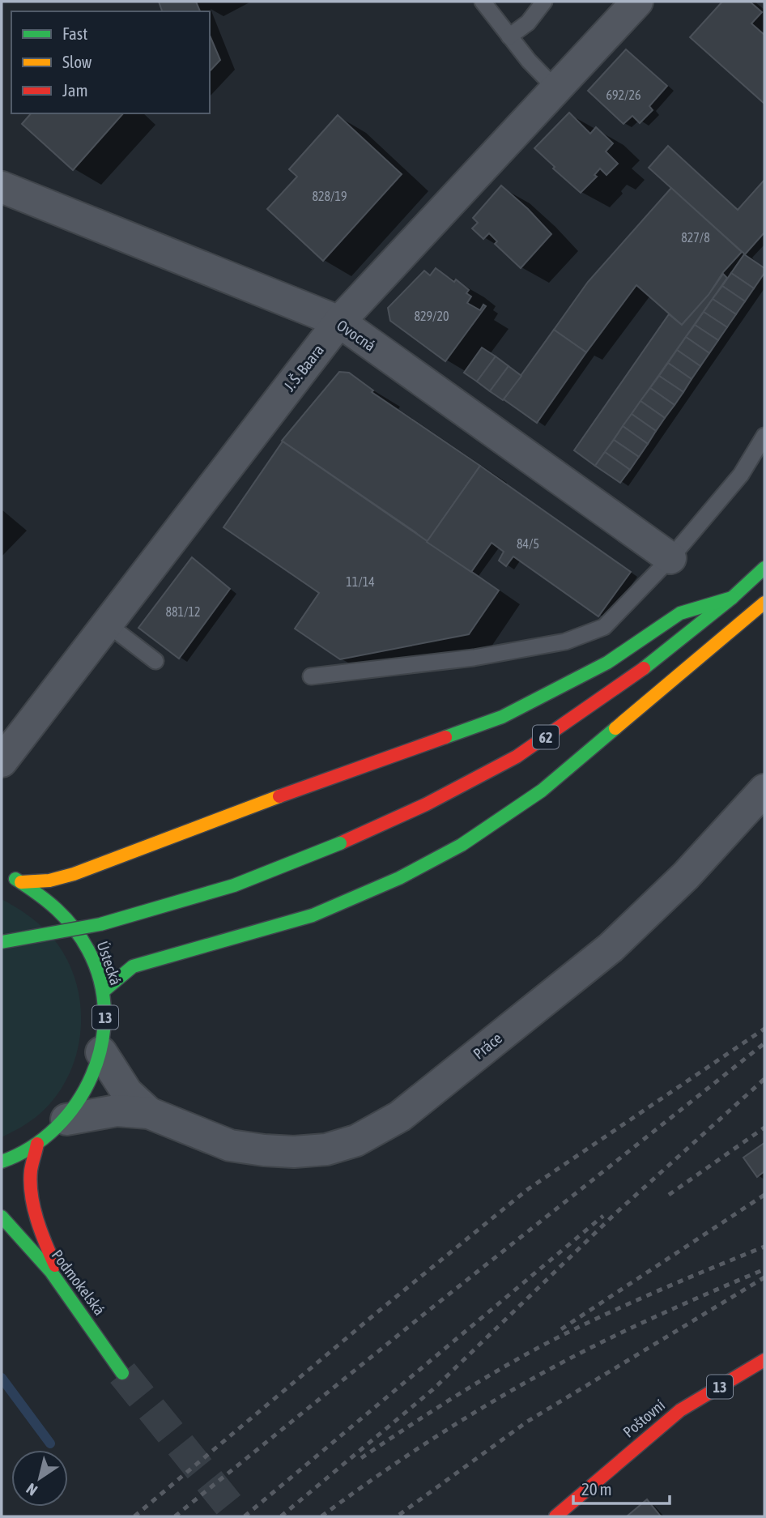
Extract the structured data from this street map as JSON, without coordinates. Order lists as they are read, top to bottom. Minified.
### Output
{"streets":{"main road":["62","Ústecká","13","Podmokelská","Poštovní"],"street":["Ovocná","J. Š. Baara","Práce"]},"crossings":[["Ovocná","J. Š. Baara"],["Ústecká","Práce"]],"house_numbers":["692/26","828/19","827/8","829/20","84/5","11/14","881/12"],"legend":["Fast","Slow","Jam"],"scale_bar":"20 m","north":"bottom left"}
